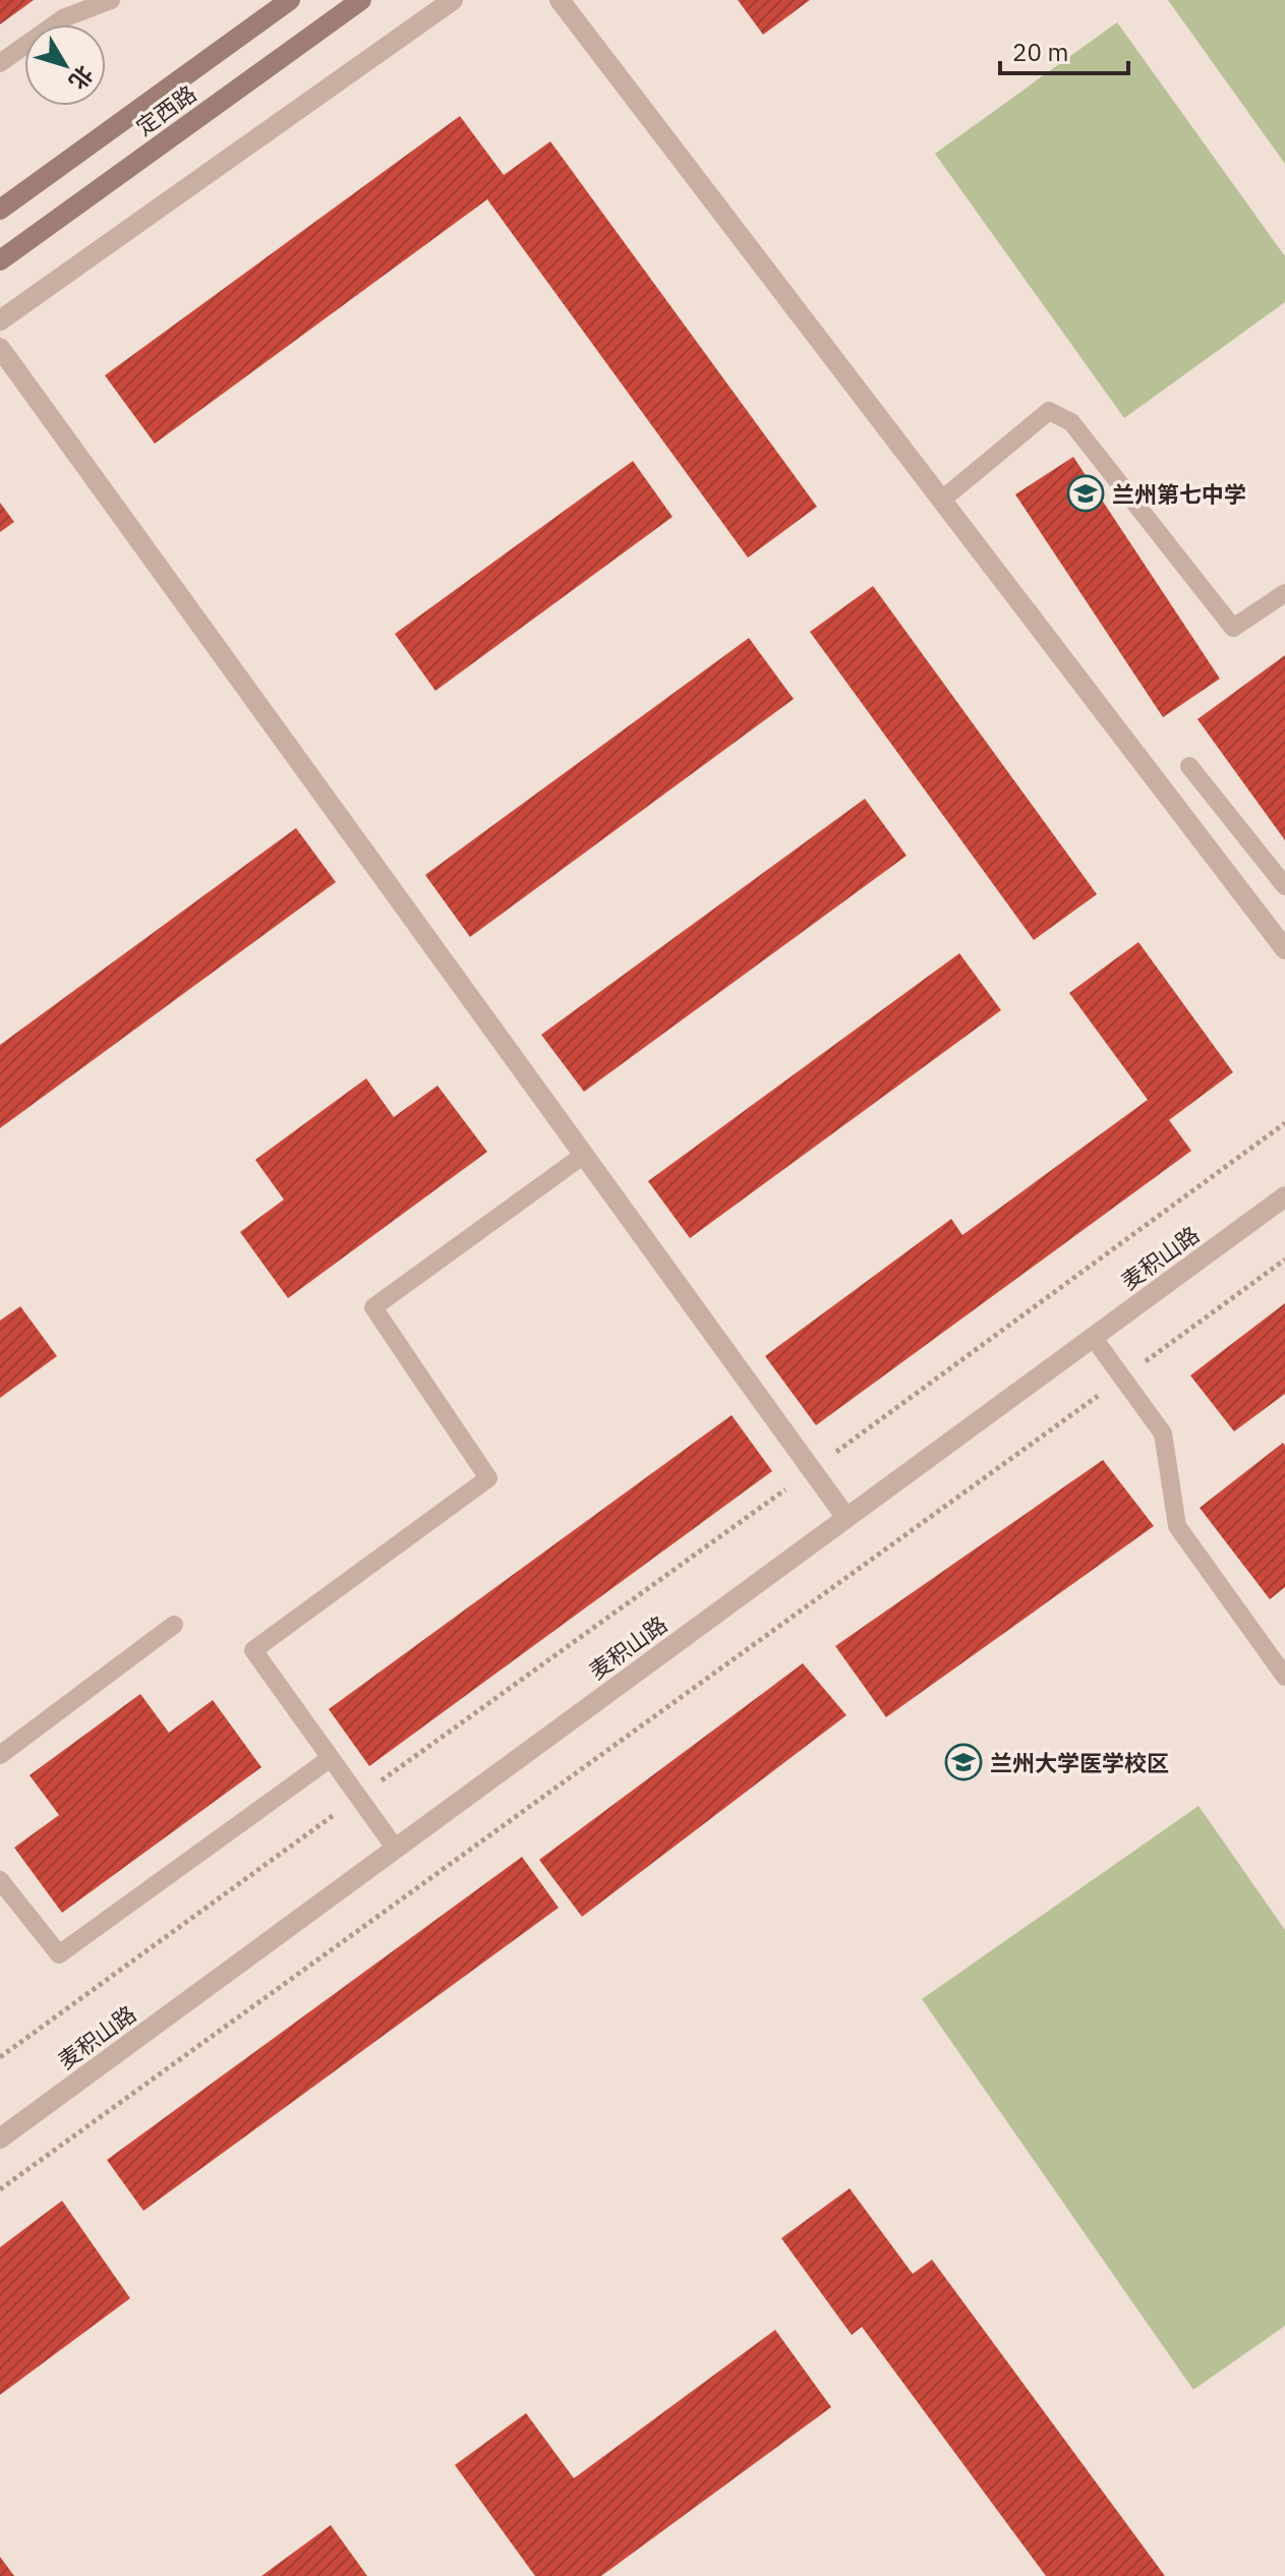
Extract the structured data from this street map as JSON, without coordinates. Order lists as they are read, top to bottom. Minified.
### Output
{"streets":{"main road":["定西路"],"street":["麦积山路"]},"places":{"school or university":["兰州第七中学","兰州大学医学校区"]},"scale_bar":"20 m","north":"bottom right"}
